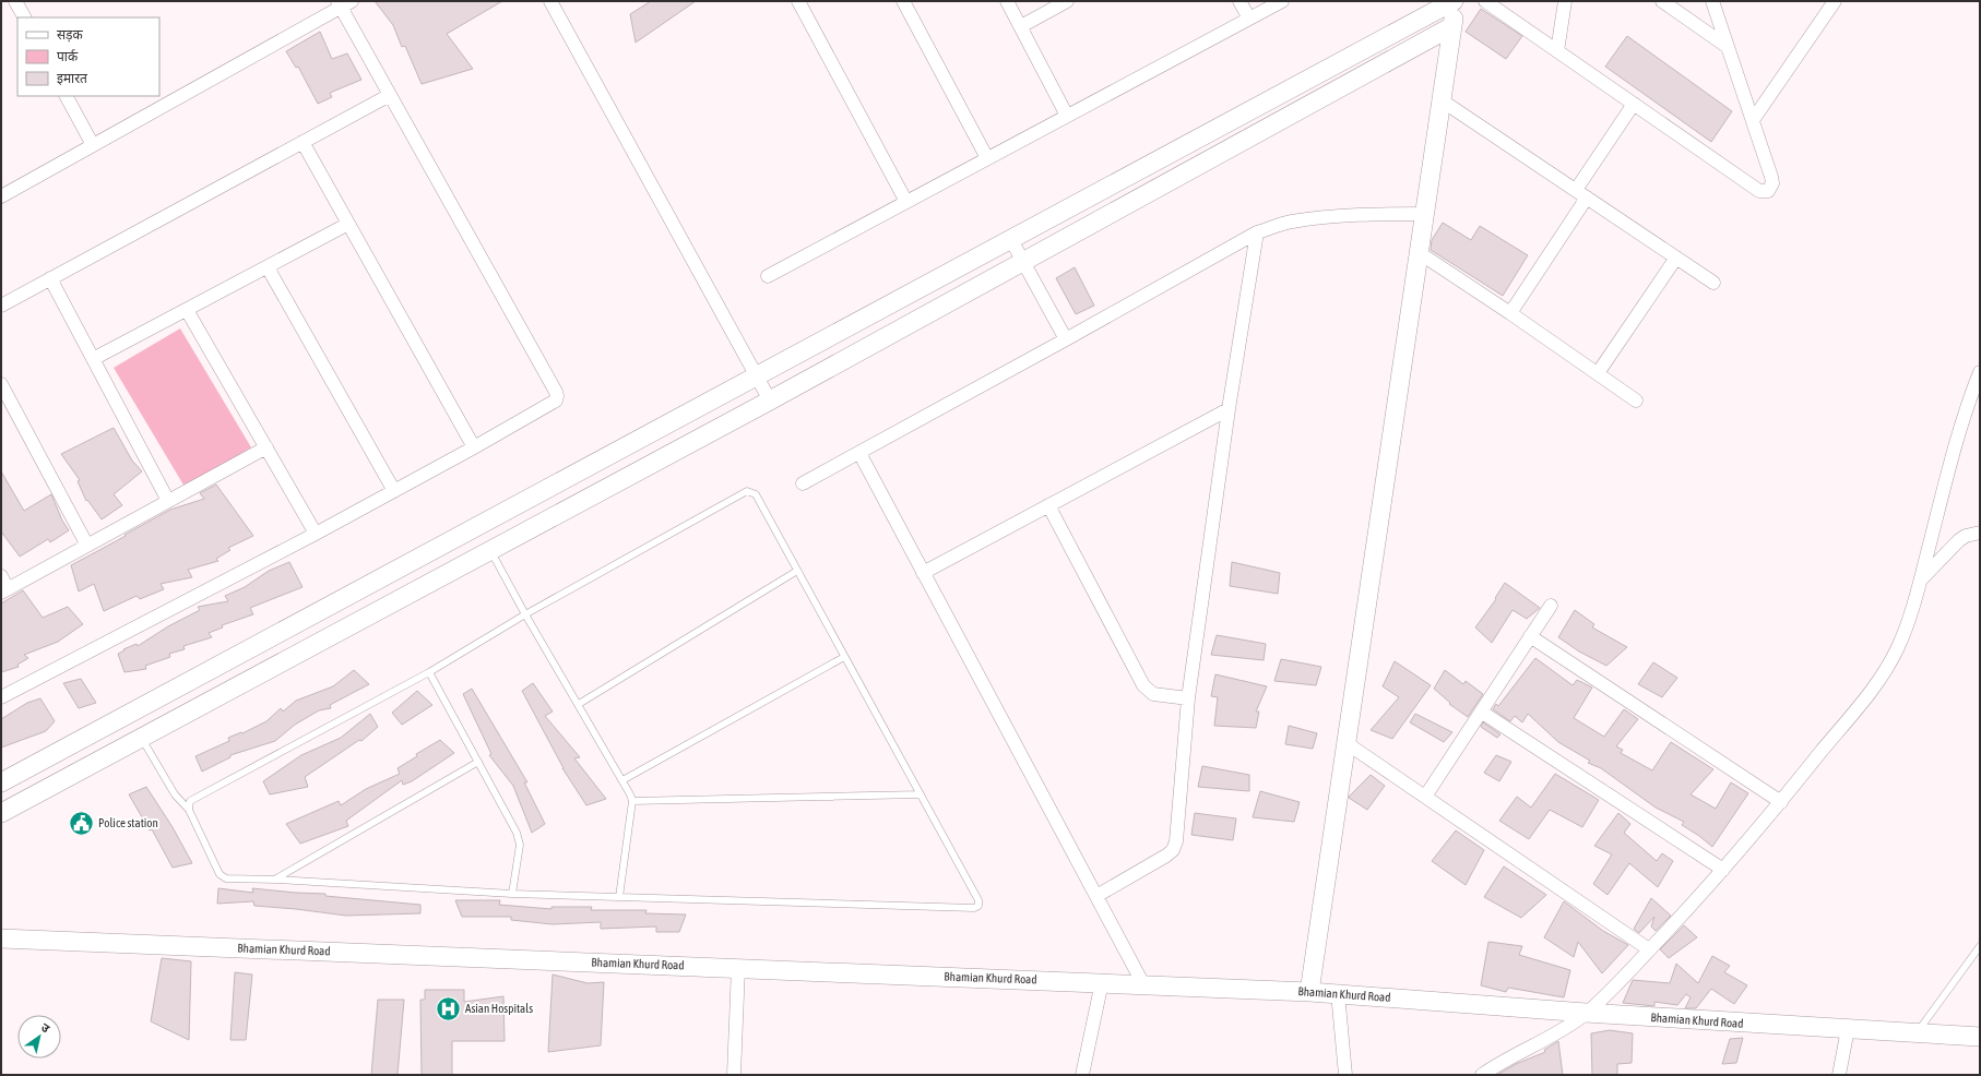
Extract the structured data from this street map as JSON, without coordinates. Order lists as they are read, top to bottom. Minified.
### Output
{"streets":{"street":["Bhamian Khurd Road"]},"places":{"public building":["Police station"],"hospital":["Asian Hospitals"]},"legend":["सड़क","पार्क","इमारत"],"north":"top right"}
